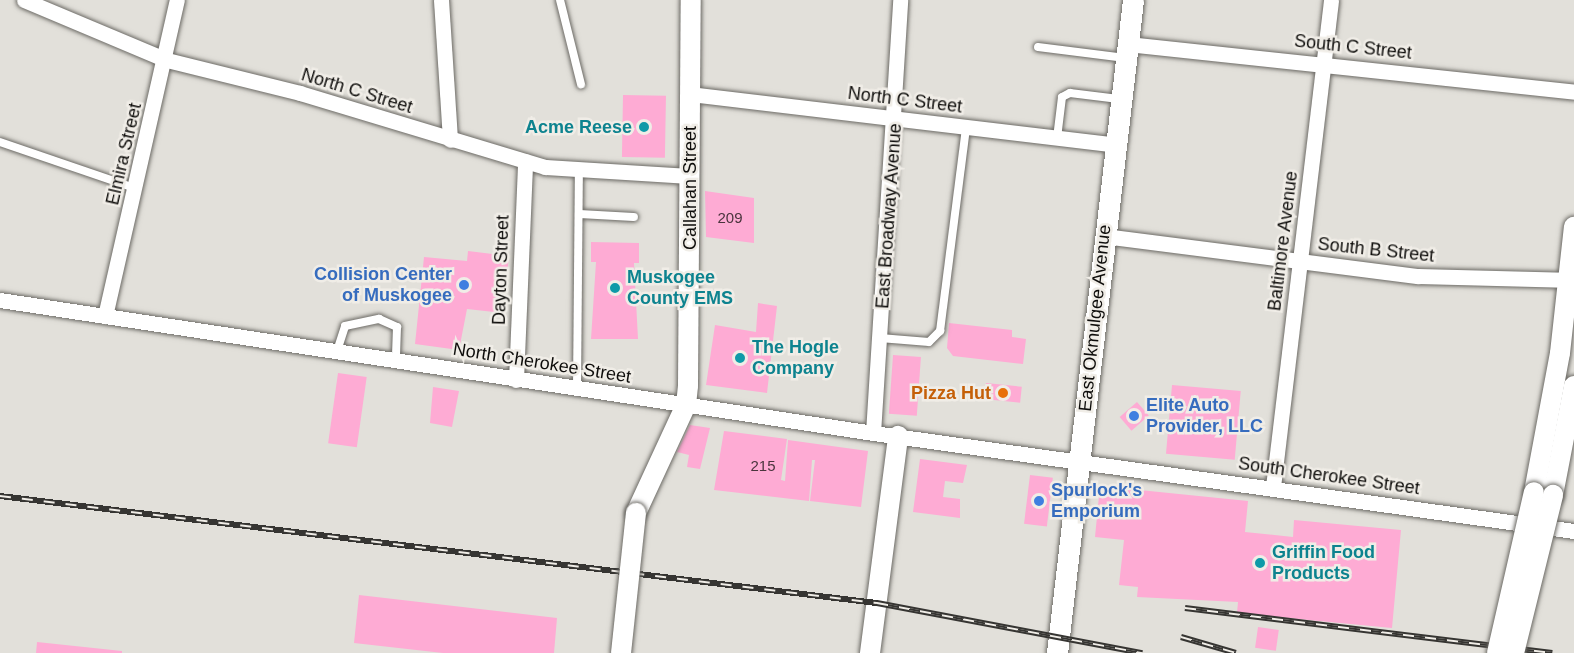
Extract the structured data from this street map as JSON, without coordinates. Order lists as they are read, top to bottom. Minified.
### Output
{"streets":{"main road":["East Okmulgee Avenue"],"street":["South C Street","North C Street","Elmira Street","Callahan Street","East Broadway Avenue","Baltimore Avenue","South B Street","Dayton Street","North Cherokee Street","South Cherokee Street"]},"crossings":[["South C Street","Baltimore Avenue"],["South C Street","East Okmulgee Avenue"],["North C Street","Elmira Street"],["North C Street","Callahan Street"],["North C Street","East Broadway Avenue"],["North C Street","Dayton Street"],["North C Street","East Okmulgee Avenue"],["Elmira Street","North Cherokee Street"],["Callahan Street","North Cherokee Street"],["East Broadway Avenue","North Cherokee Street"],["Baltimore Avenue","South B Street"],["Baltimore Avenue","South Cherokee Street"],["South B Street","East Okmulgee Avenue"],["Dayton Street","North Cherokee Street"],["East Okmulgee Avenue","North Cherokee Street"],["East Okmulgee Avenue","South Cherokee Street"],["North Cherokee Street","South Cherokee Street"]],"places":["Acme Reese","Collision Center of Muskogee","Muskogee County EMS","The Hogle Company","Pizza Hut","Elite Auto Provider, LLC","Spurlock's Emporium","Griffin Food Products"],"house_numbers":["209","215"]}
